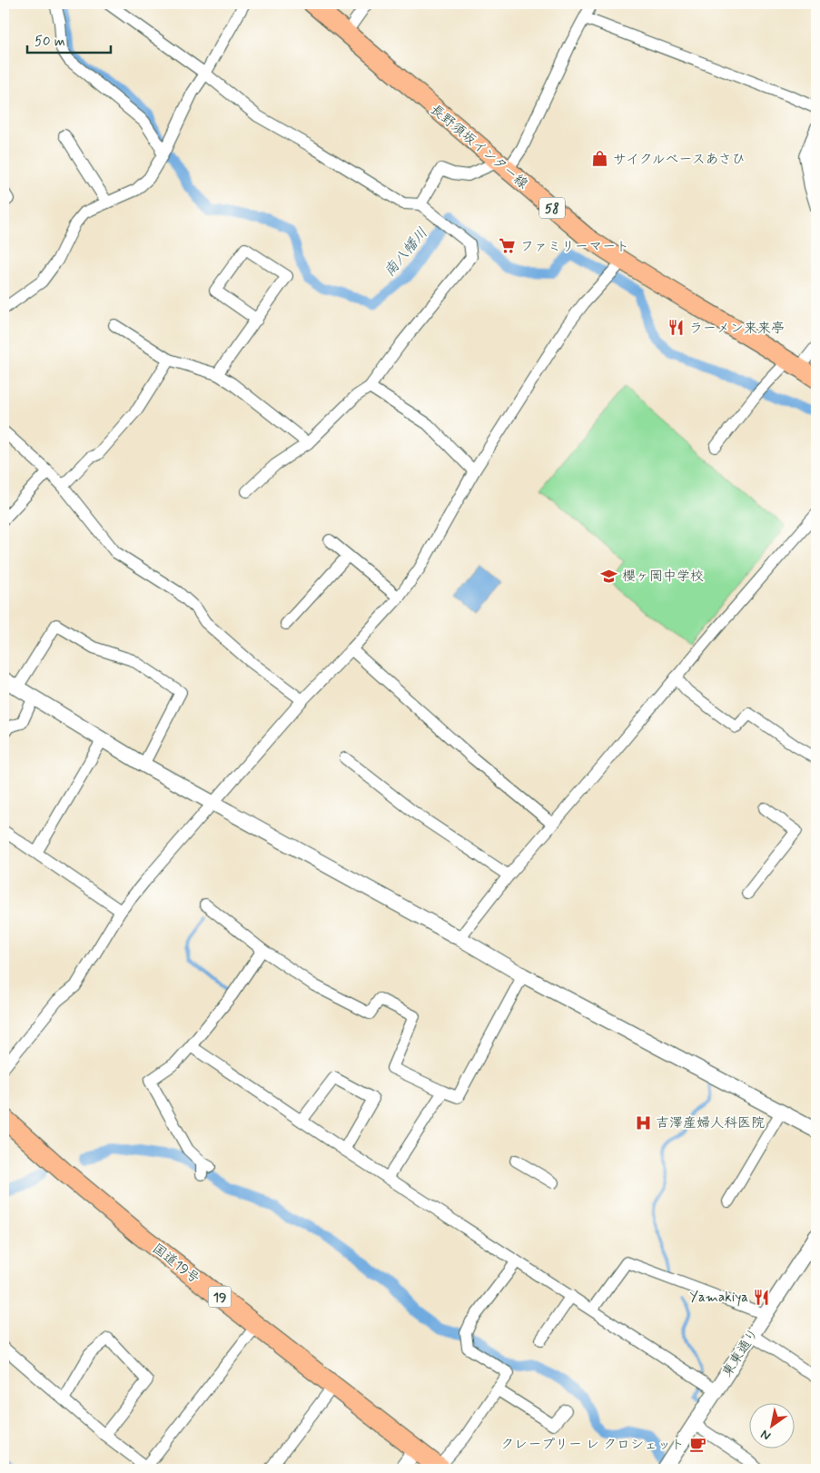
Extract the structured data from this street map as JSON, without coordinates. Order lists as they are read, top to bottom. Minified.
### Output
{"streets":{"highway":["国道19号","19"],"main road":["長野須坂インター線","58"],"street":["東東通り"]},"water":["南八幡川"],"places":{"shop":["サイクルベースあさひ"],"supermarket":["ファミリーマート"],"restaurant":["ラーメン来来亭","Yamakiya"],"school or university":["櫻ヶ岡中学校"],"hospital":["吉澤産婦人科医院"],"cafe":["クレープリー レ クロシェット"]},"scale_bar":"50 m","north":"bottom left"}
